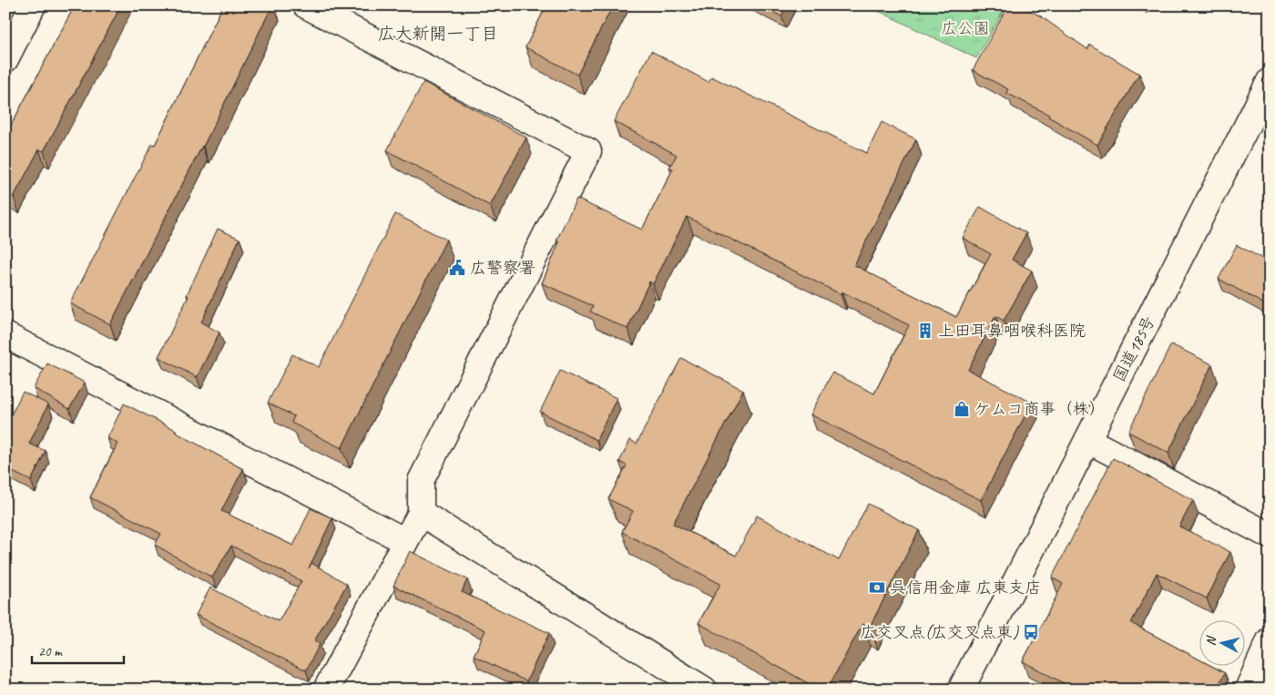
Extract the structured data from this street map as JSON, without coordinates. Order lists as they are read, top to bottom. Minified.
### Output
{"streets":{"main road":["国道185号"]},"districts":["広大新開一丁目"],"parks":["広公園"],"places":{"public building":["広警察署"],"building":["上田耳鼻咽喉科医院"],"shop":["ケムコ商事（株）"],"bank":["呉信用金庫 広東支店"],"bus stop":["広交叉点(広交叉点東)"]},"scale_bar":"20 m","north":"left"}
